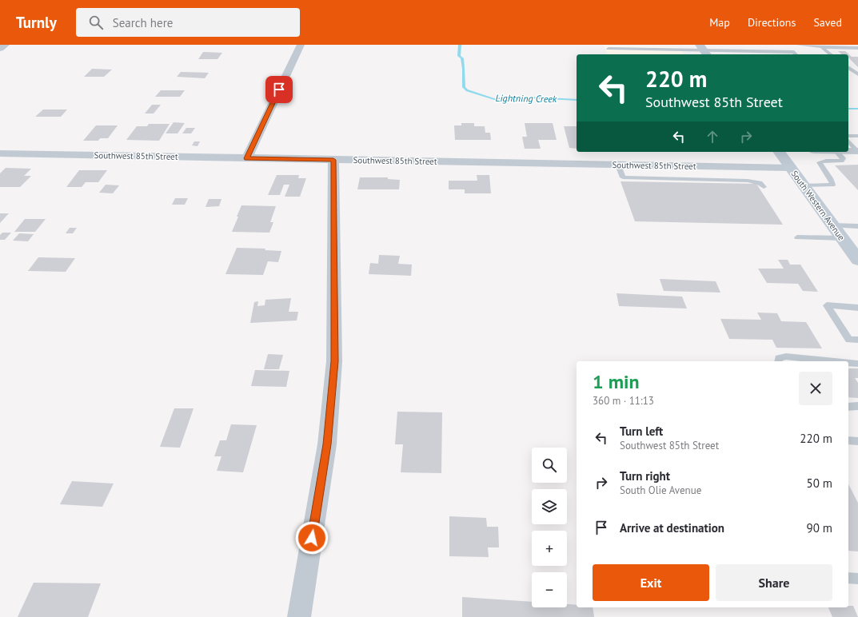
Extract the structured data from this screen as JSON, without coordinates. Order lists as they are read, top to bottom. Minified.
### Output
{"streets":{"main road":["South Western Avenue"],"street":["Southwest 85th Street"]},"crossings":[["Southwest 85th Street","South Western Avenue"]],"water":["Lightning Creek"],"page":{"header":"Turnly","search":"Search here","nav":["Map","Directions","Saved"],"turn":["220 m","Southwest 85th Street"],"heading":["1 min","360 m · 11:13"],"list":[{"name":"Turn left","note":"Southwest 85th Street","value":"220 m"},{"name":"Turn right","note":"South Olie Avenue","value":"50 m"},{"name":"Arrive at destination","value":"90 m"}],"map_buttons":["+","−"],"buttons":["Exit","Share"]}}
